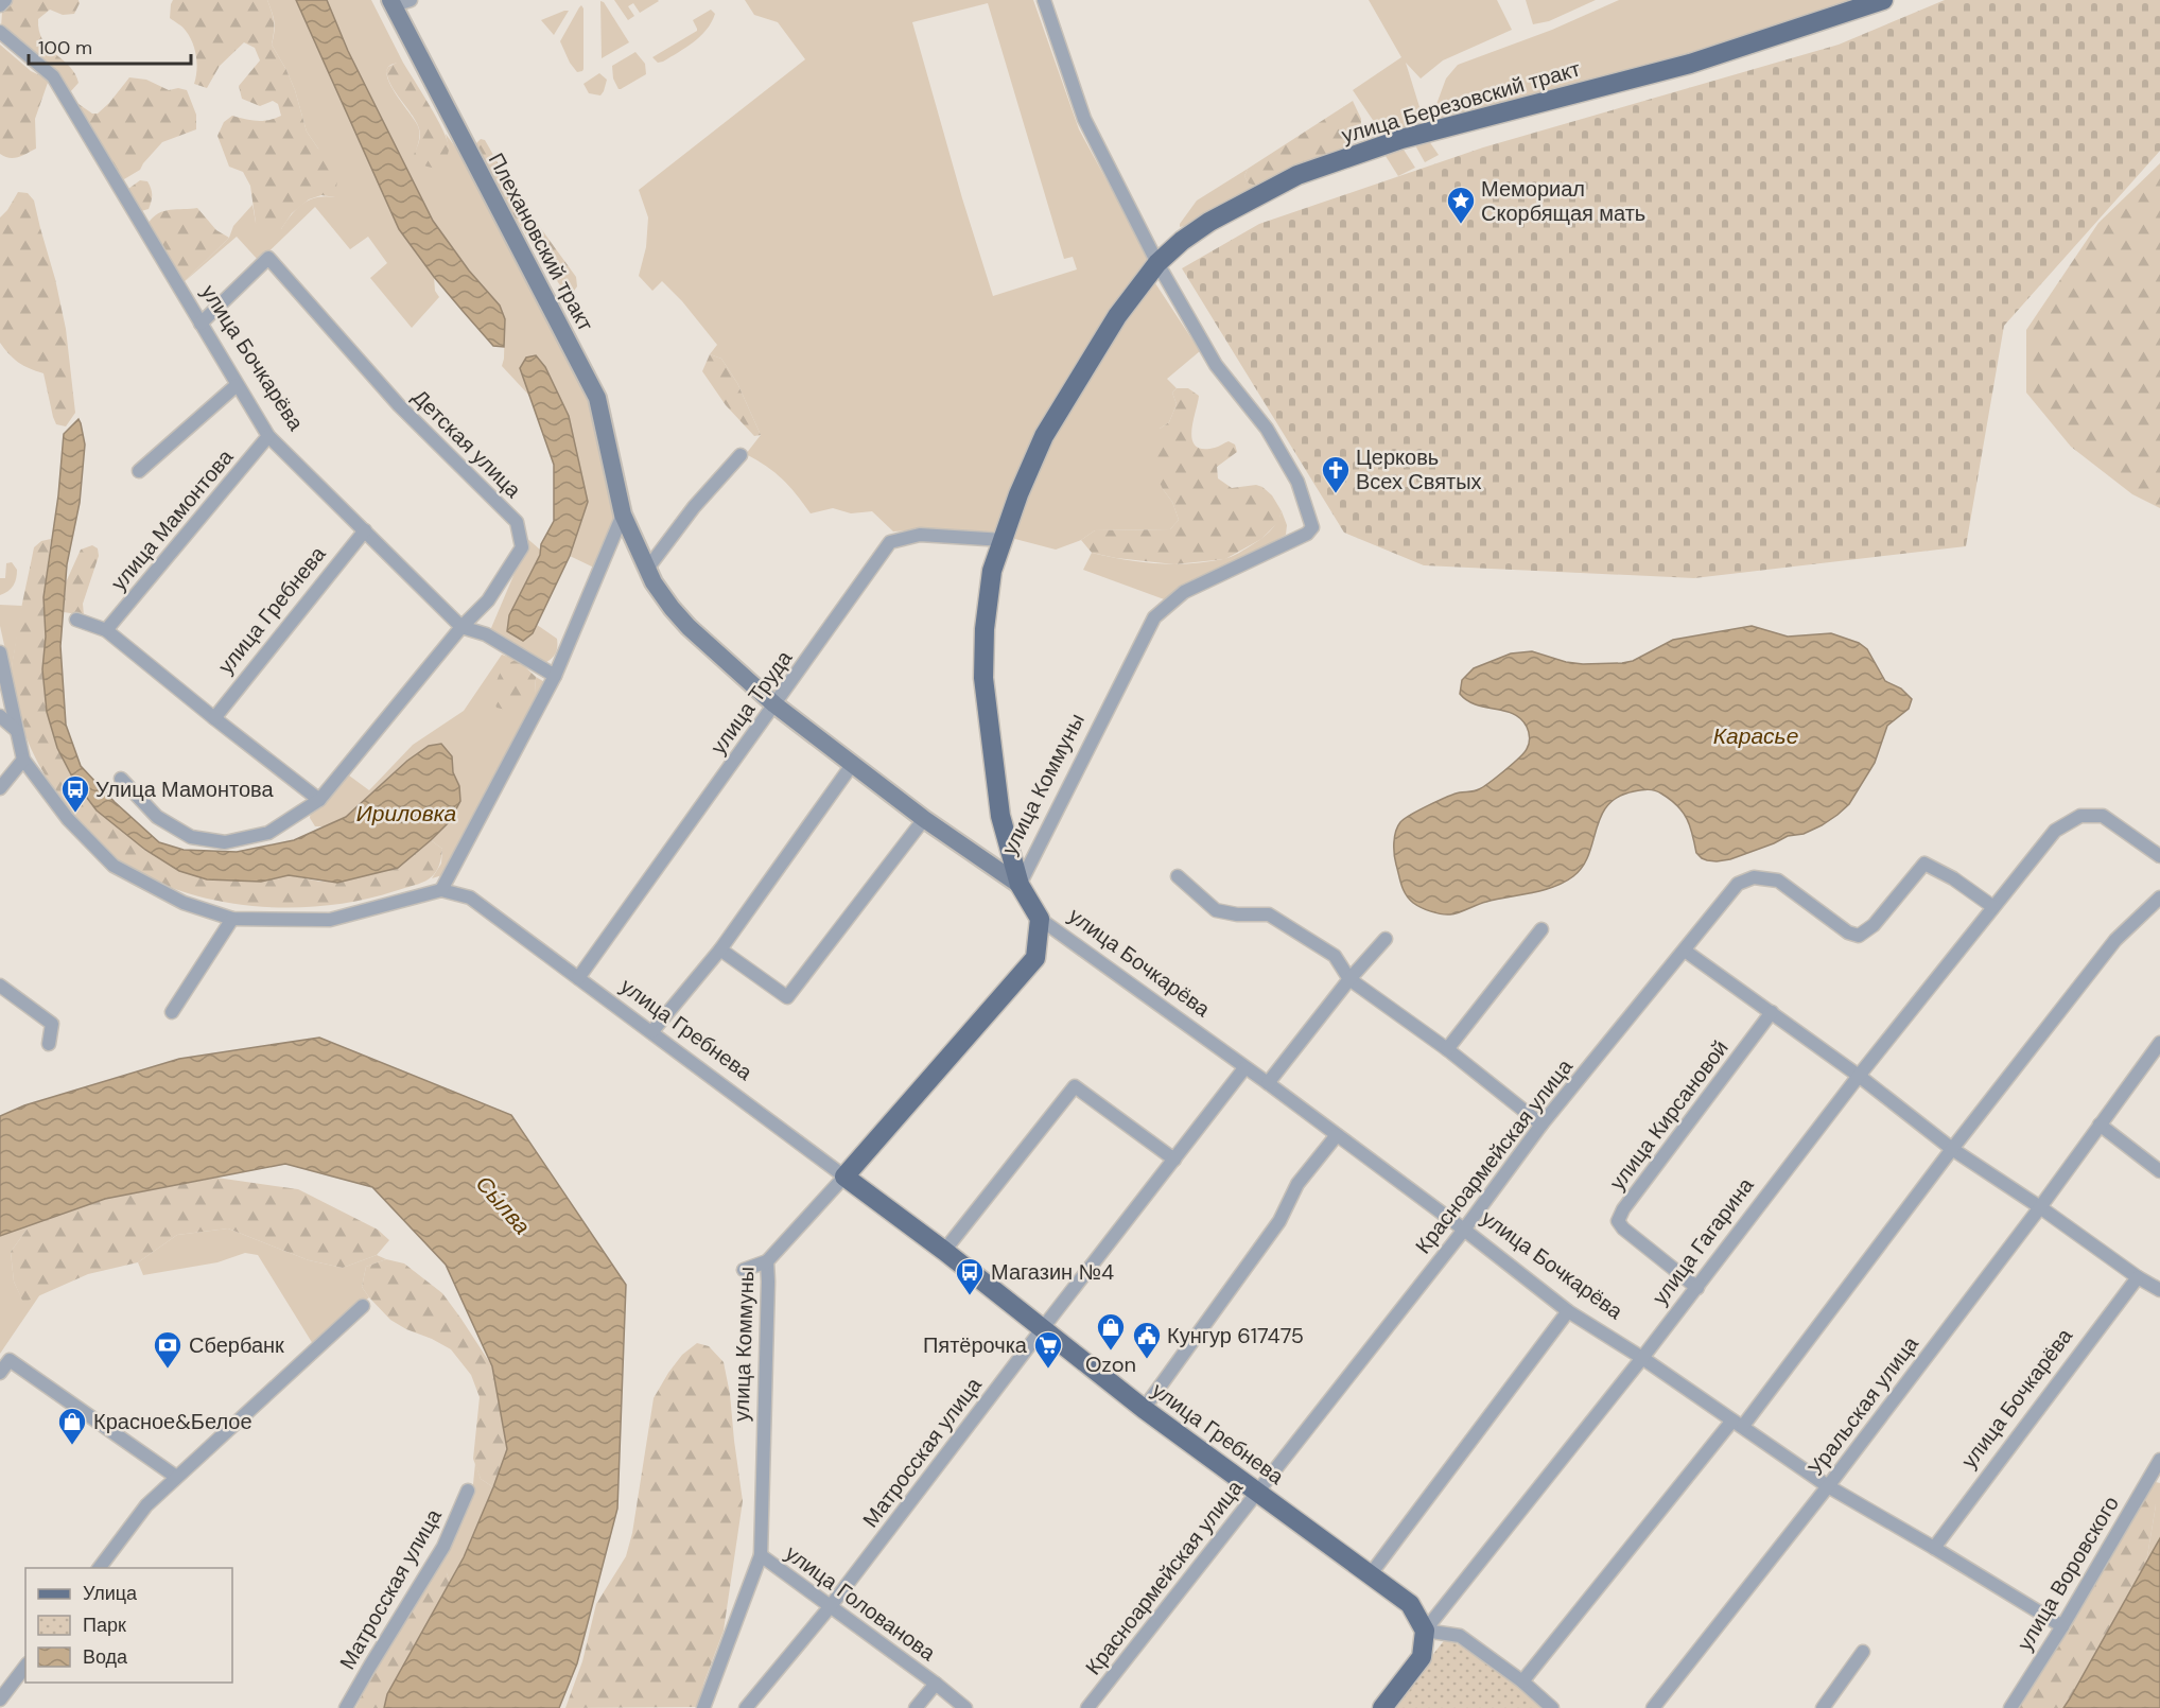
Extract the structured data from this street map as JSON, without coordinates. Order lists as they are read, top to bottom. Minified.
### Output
{"streets":{"main road":["улица Березовский тракт","улица Бочкарёва","улица Гребнева","улица Коммуны","улица Гагарина"],"street":["Плехановский тракт","Детская улица","улица Мамонтова","улица Труда","улица Кирсановой","Красноармейская улица","Уральская улица","Матросская улица","улица Воровского","улица Голованова"]},"crossings":[["улица Березовский тракт","улица Труда"],["улица Березовский тракт","улица Коммуны"],["Плехановский тракт","улица Бочкарёва"],["улица Бочкарёва","Детская улица"],["улица Бочкарёва","улица Мамонтова"],["улица Бочкарёва","улица Гребнева"],["улица Бочкарёва","улица Труда"],["улица Бочкарёва","улица Коммуны"],["улица Бочкарёва","Красноармейская улица"],["улица Бочкарёва","улица Гагарина"],["улица Бочкарёва","Уральская улица"],["улица Бочкарёва","Матросская улица"],["улица Бочкарёва","улица Воровского"],["улица Гребнева","улица Труда"],["улица Гребнева","улица Коммуны"],["улица Гребнева","Красноармейская улица"],["улица Гребнева","улица Гагарина"],["улица Гребнева","Матросская улица"],["улица Труда","улица Коммуны"],["улица Коммуны","улица Голованова"],["улица Кирсановой","улица Гагарина"],["Красноармейская улица","улица Гагарина"],["Матросская улица","улица Голованова"]],"water":["Карасье","Ириловка","Сы́лва"],"places":{"place":["Мемориал Скорбящая мать"],"church":["Церковь Всех Святых"],"bus stop":["Улица Мамонтова","Магазин №4"],"shop":["Ozon","Красное&Белое"],"public building":["Кунгур 617475"],"bank":["Сбербанк"],"supermarket":["Пятёрочка"]},"legend":["Улица","Парк","Вода"],"scale_bar":"100 m"}
